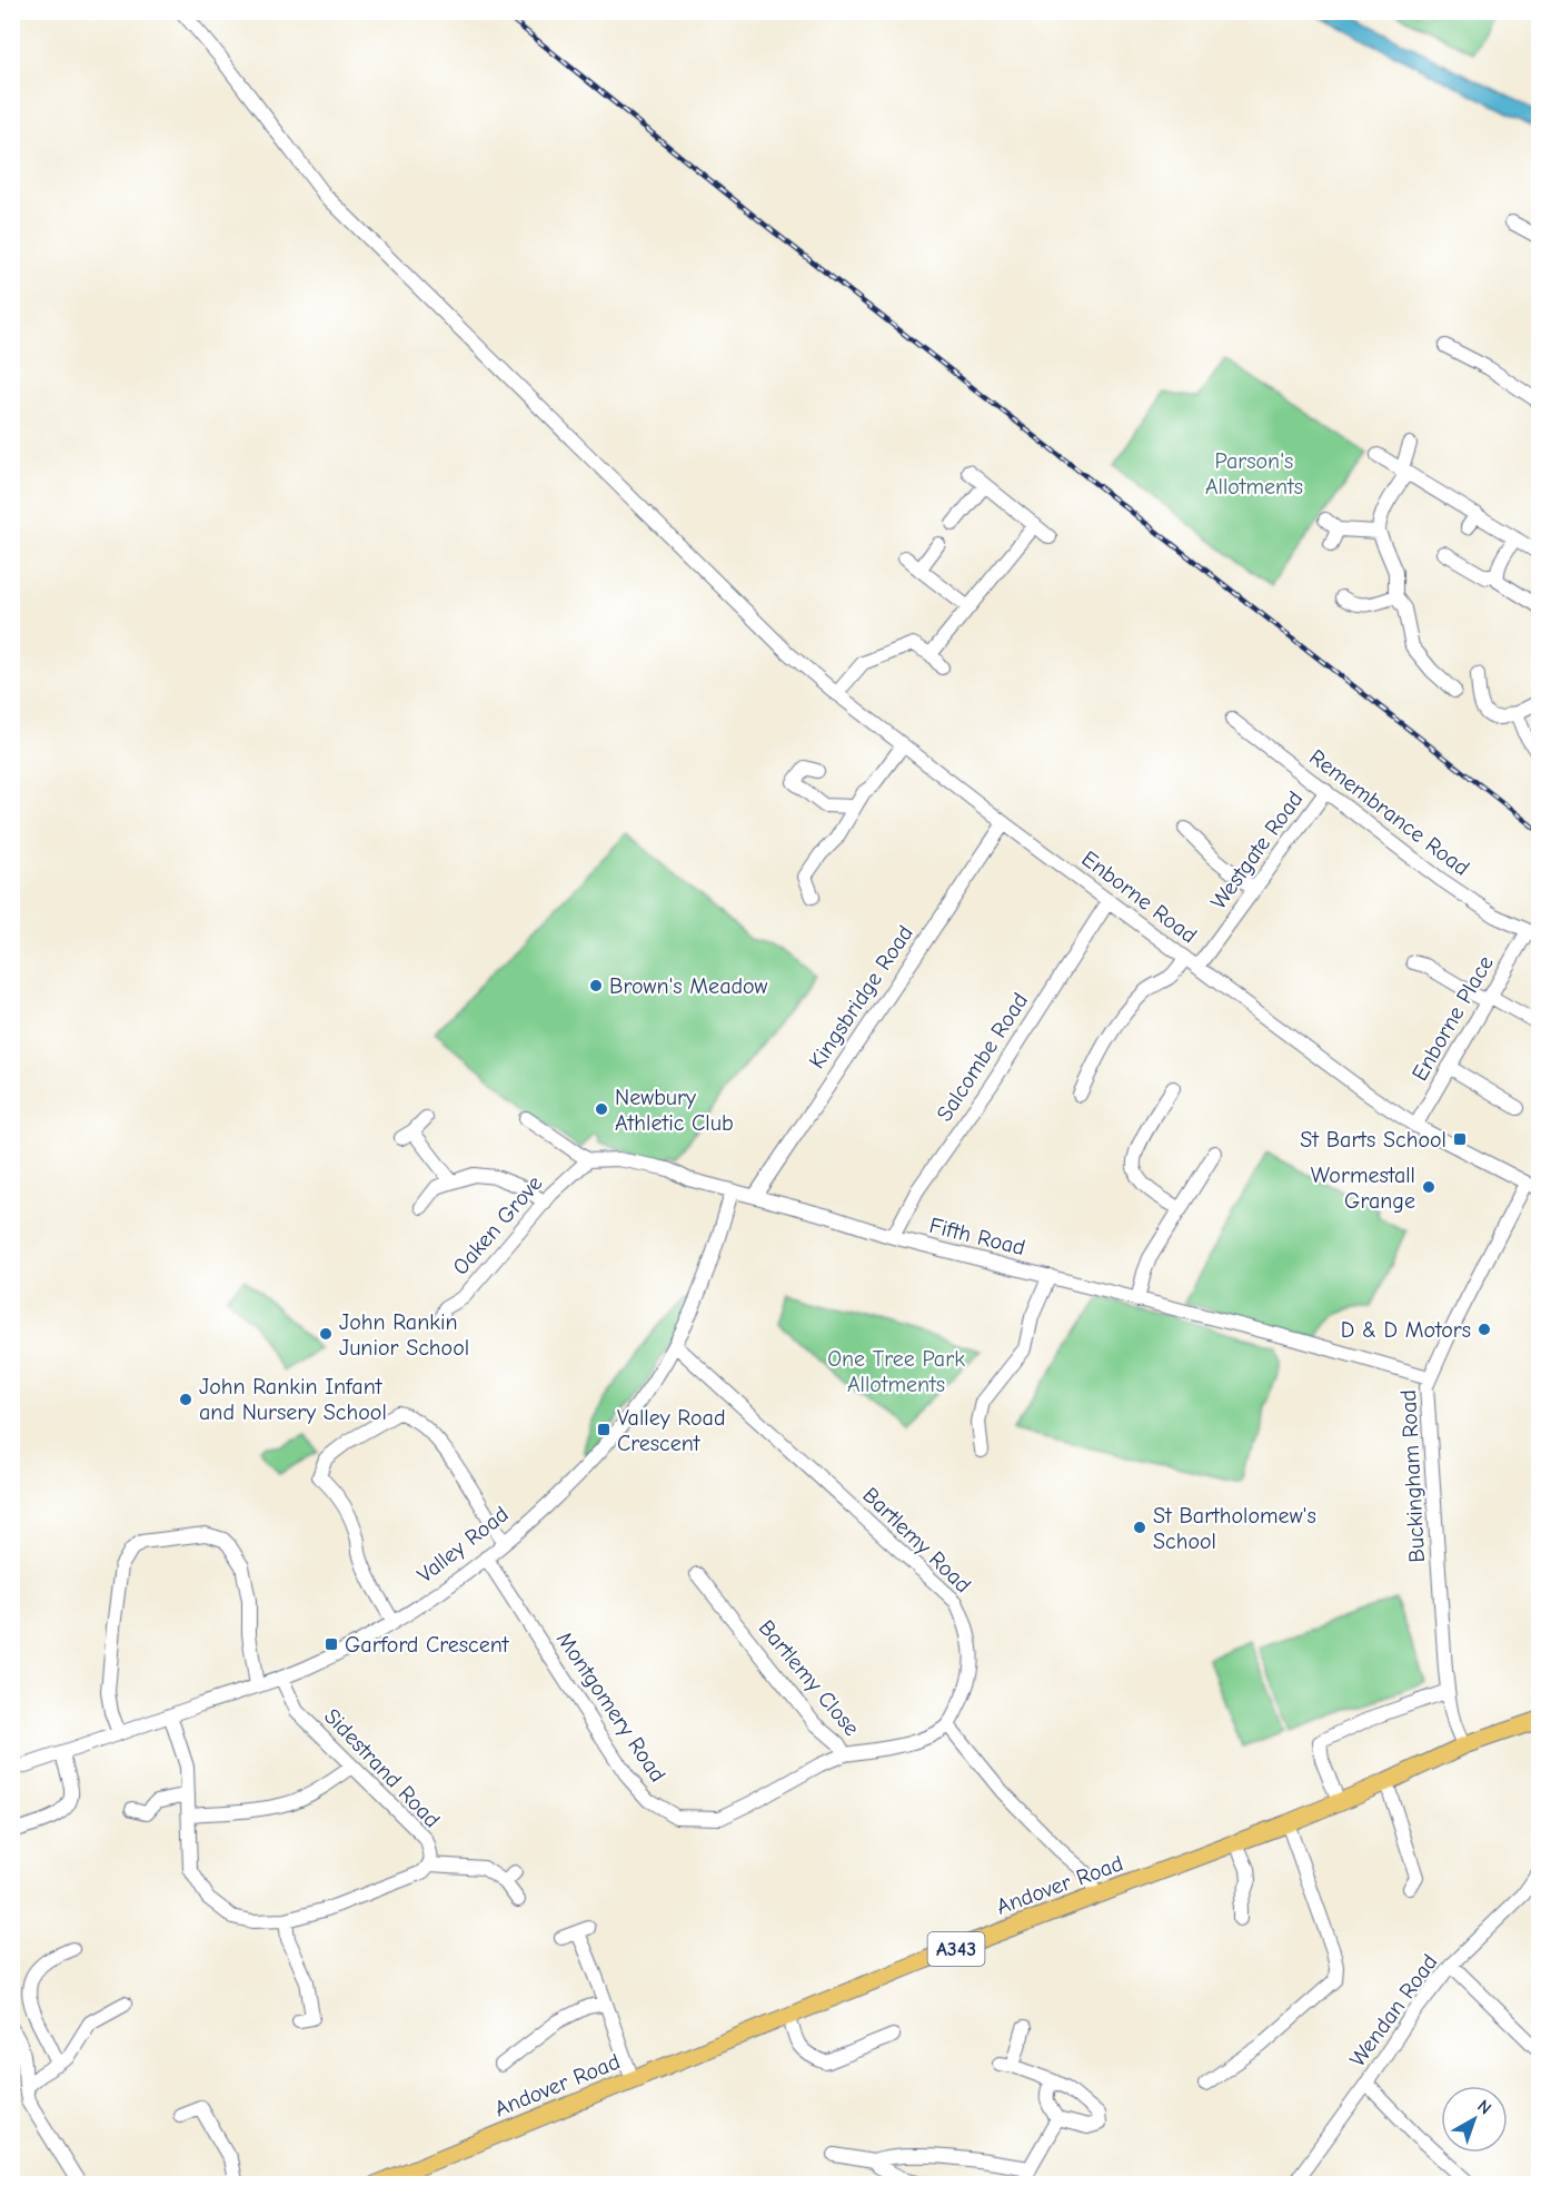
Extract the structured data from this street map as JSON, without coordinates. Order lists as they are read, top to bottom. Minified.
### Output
{"streets":{"main road":["Andover Road","A343"],"street":["Remembrance Road","Westgate Road","Enborne Road","Kingsbridge Road","Enborne Place","Salcombe Road","Oaken Grove","Fifth Road","Buckingham Road","Bartlemy Road","Valley Road","Bartlemy Close","Montgomery Road","Sidestrand Road","Wendan Road"]},"crossings":[["Remembrance Road","Westgate Road"],["Remembrance Road","Enborne Place"],["Westgate Road","Enborne Road"],["Enborne Road","Kingsbridge Road"],["Enborne Road","Enborne Place"],["Enborne Road","Salcombe Road"],["Enborne Road","Buckingham Road"],["Kingsbridge Road","Fifth Road"],["Salcombe Road","Fifth Road"],["Oaken Grove","Fifth Road"],["Fifth Road","Buckingham Road"],["Fifth Road","Valley Road"],["Buckingham Road","Andover Road"],["Bartlemy Road","Valley Road"],["Bartlemy Road","Bartlemy Close"],["Valley Road","Montgomery Road"],["Valley Road","Sidestrand Road"],["Bartlemy Close","Montgomery Road"]],"parks":["Parson's Allotments","One Tree Park Allotments"],"places":{"other":["Brown's Meadow","Newbury Athletic Club","Wormestall Grange","D & D Motors","John Rankin Junior School","John Rankin Infant and Nursery School","St Bartholomew's School"],"transit":["St Barts School","Valley Road Crescent","Garford Crescent"]},"north":"top right"}
